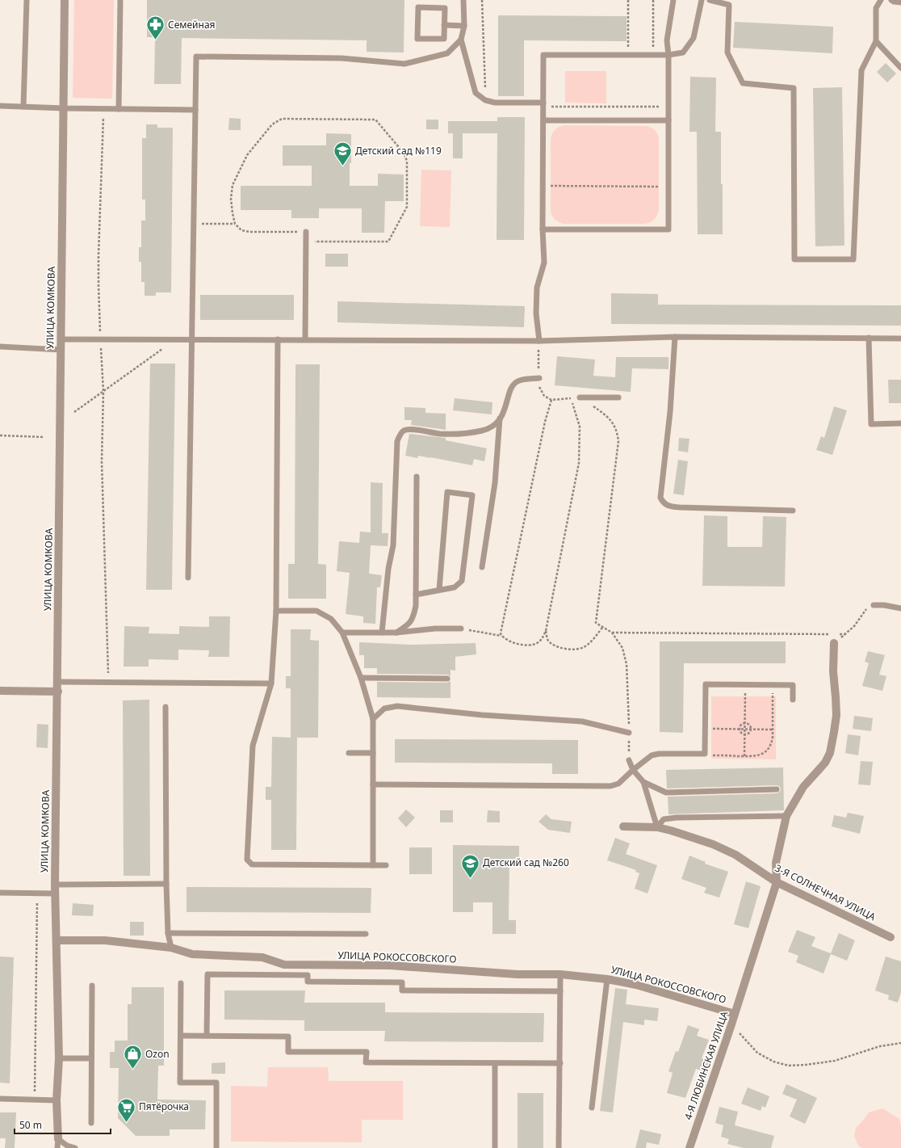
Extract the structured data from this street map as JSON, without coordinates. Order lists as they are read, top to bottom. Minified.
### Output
{"streets":{"street":["УЛИЦА КОМКОВА","3-Я СОЛНЕЧНАЯ УЛИЦА","УЛИЦА РОКОССОВСКОГО","4-Я ЛЮБИНСКАЯ УЛИЦА"]},"crossings":[["УЛИЦА КОМКОВА","УЛИЦА РОКОССОВСКОГО"],["3-Я СОЛНЕЧНАЯ УЛИЦА","4-Я ЛЮБИНСКАЯ УЛИЦА"],["УЛИЦА РОКОССОВСКОГО","4-Я ЛЮБИНСКАЯ УЛИЦА"]],"places":{"pharmacy":["Семейная"],"school or university":["Детский сад №119","Детский сад №260"],"shop":["Ozon"],"supermarket":["Пятёрочка"]},"scale_bar":"50 m"}
